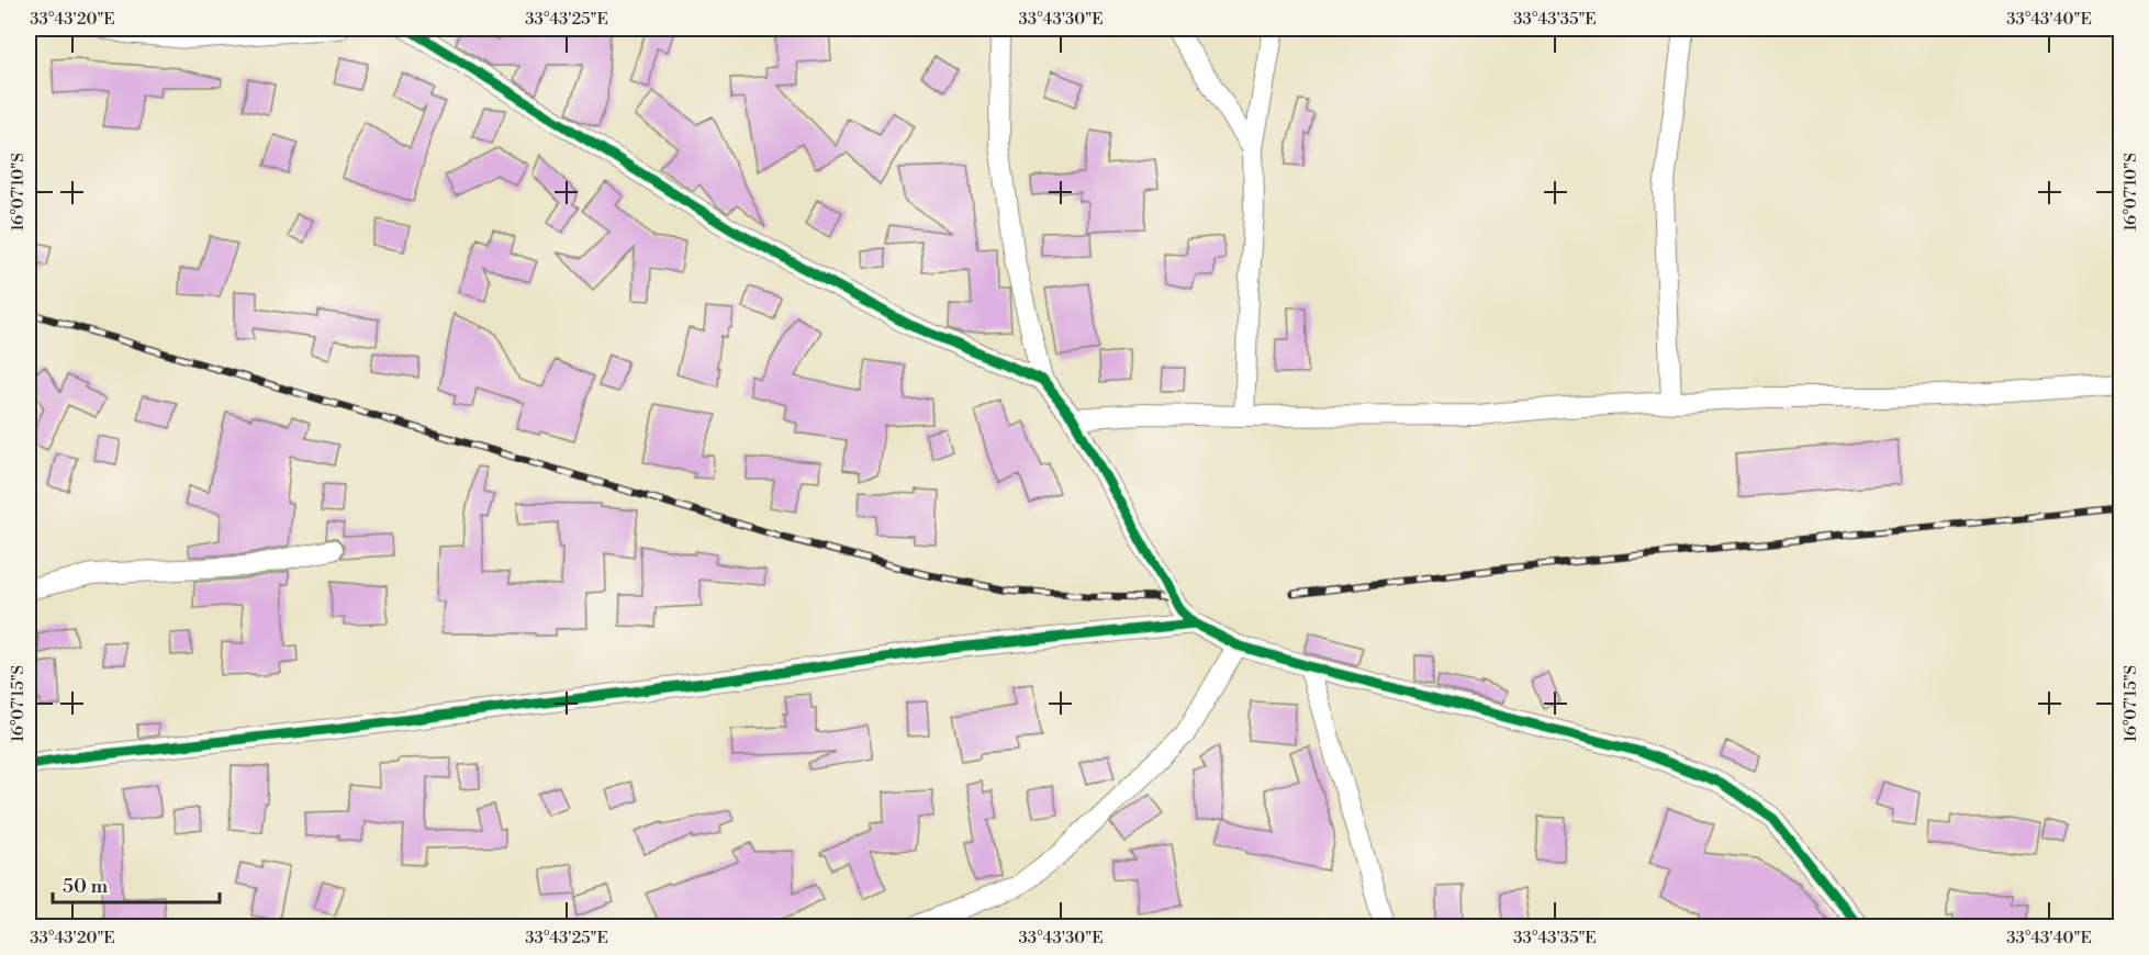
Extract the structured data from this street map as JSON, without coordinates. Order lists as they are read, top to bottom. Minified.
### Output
{"scale_bar":"50 m","coordinates":["33°43'20\"E","33°43'25\"E","33°43'30\"E","33°43'35\"E","33°43'40\"E","16°07'10\"S","16°07'15\"S"]}
